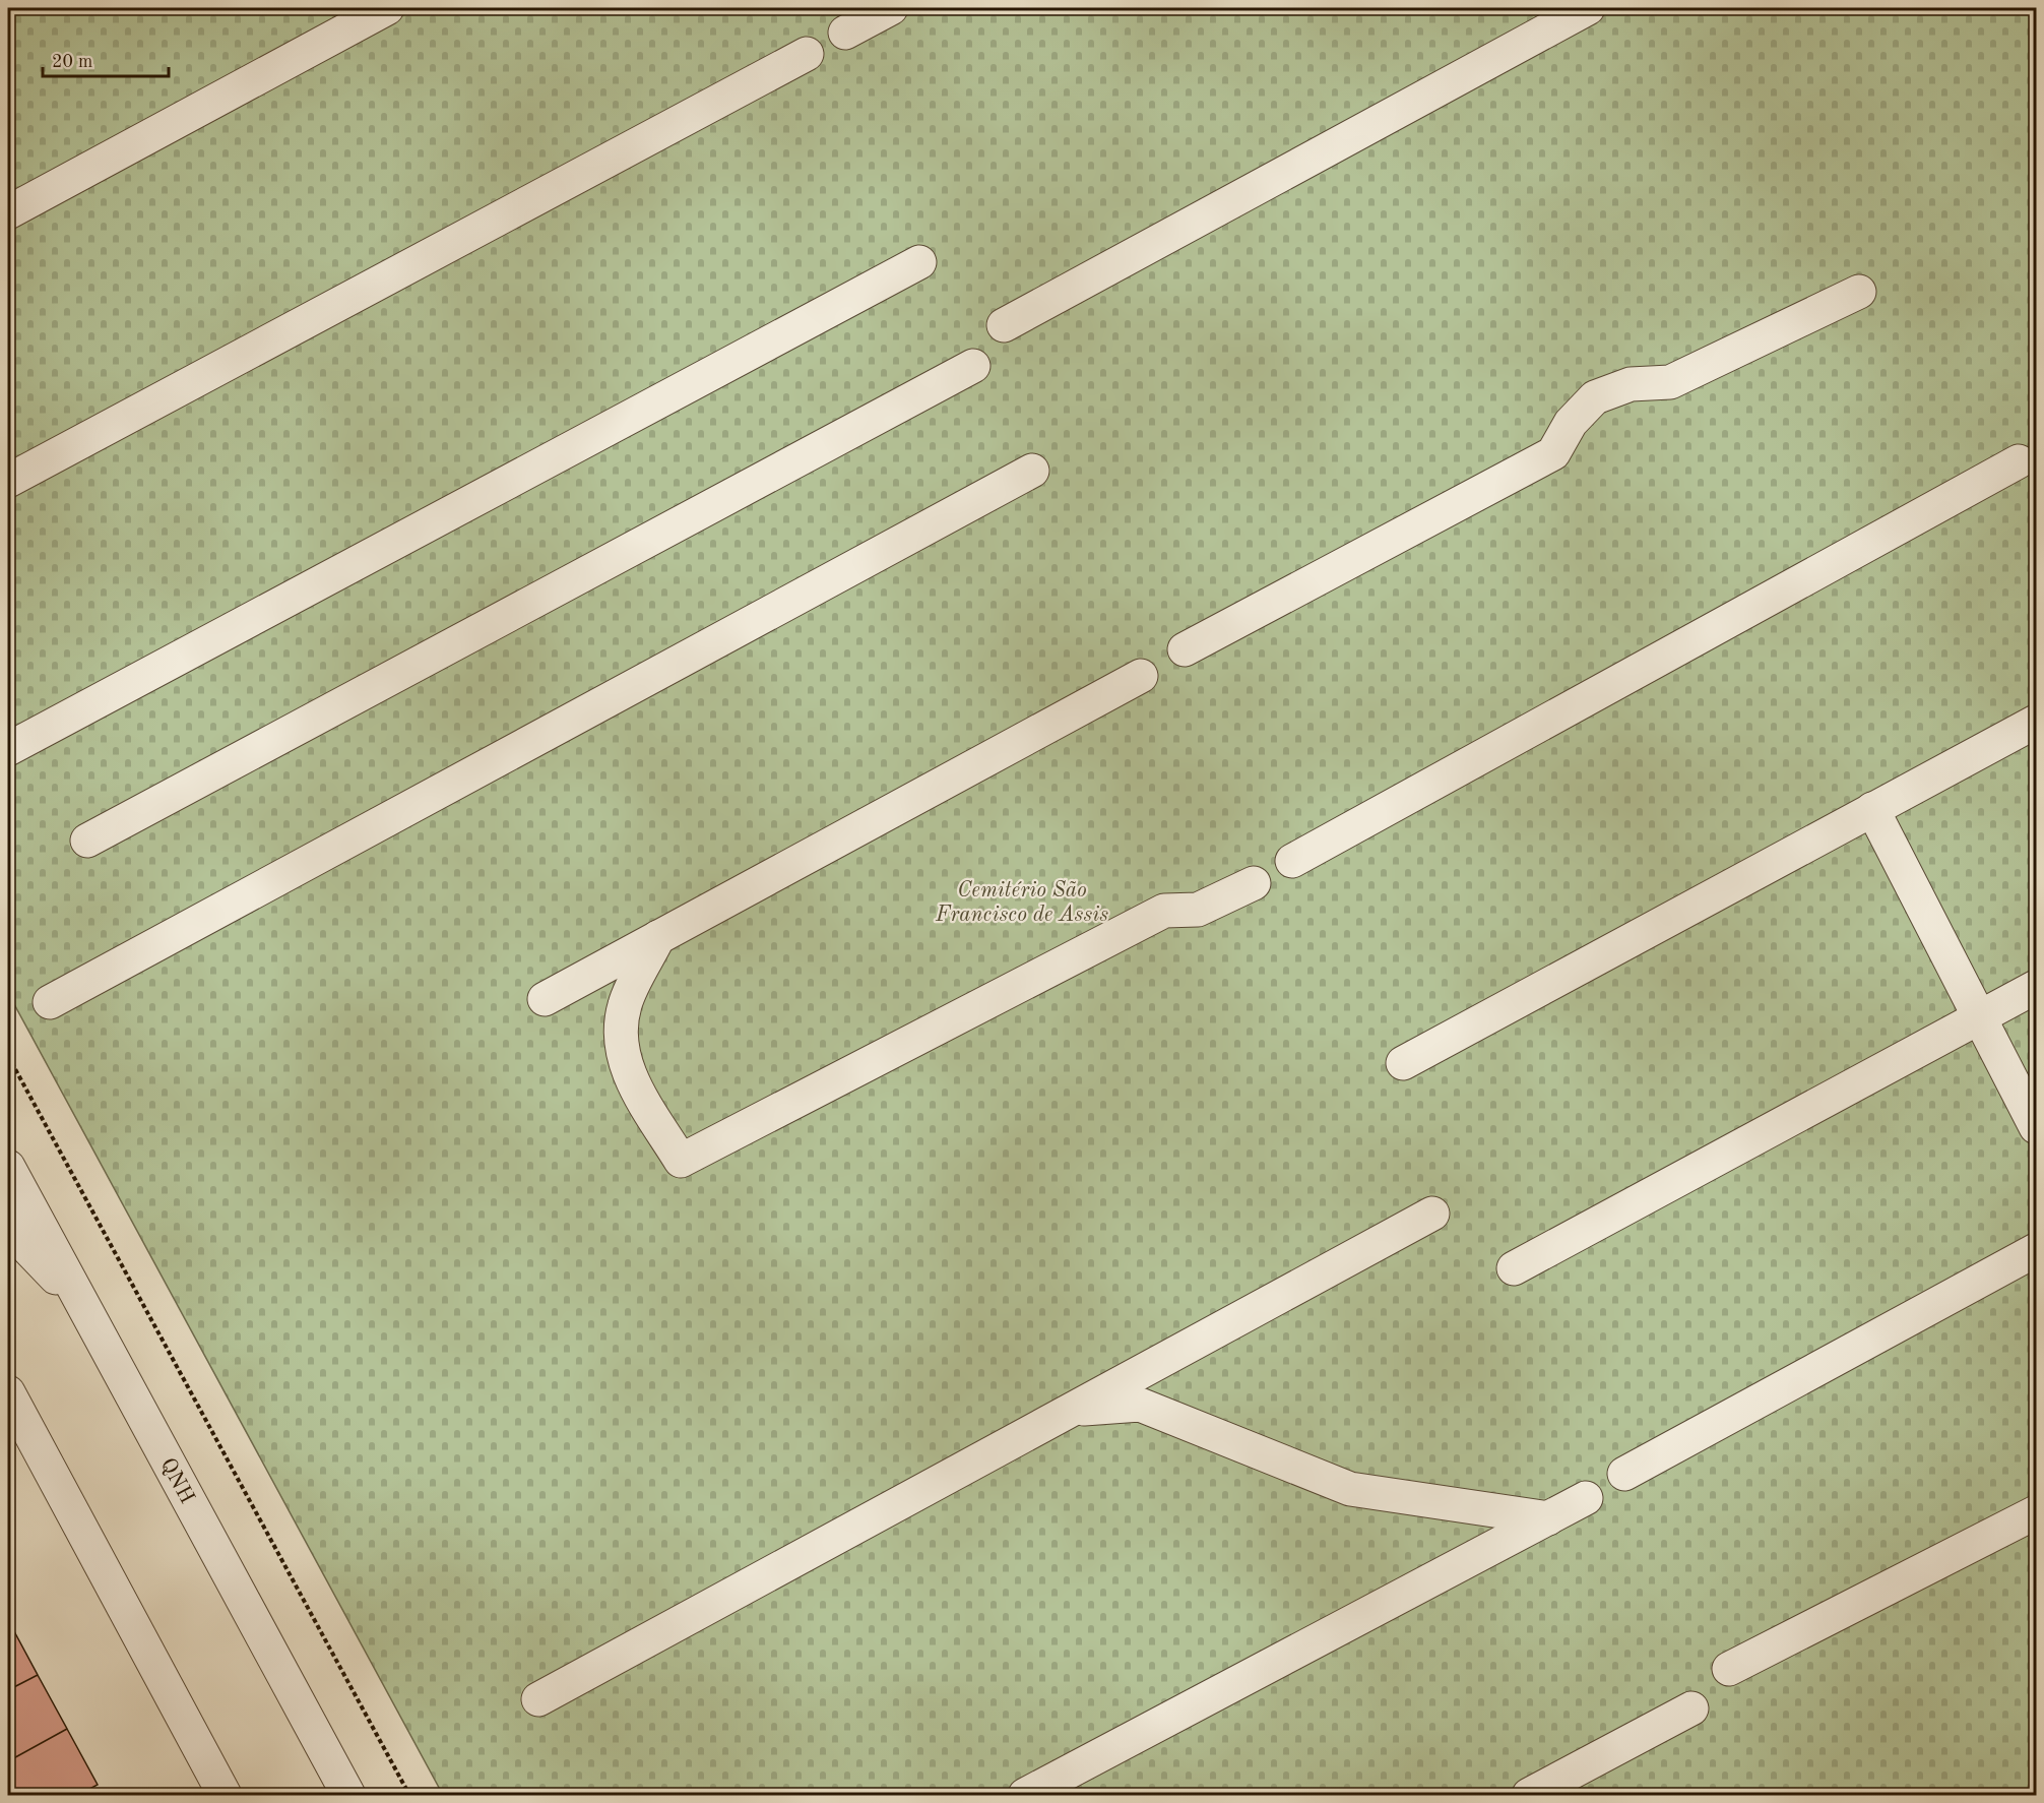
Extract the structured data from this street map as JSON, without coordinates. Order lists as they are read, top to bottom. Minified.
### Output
{"streets":{"street":["QNH"]},"parks":["Cemitério São Francisco de Assis"],"scale_bar":"20 m"}
